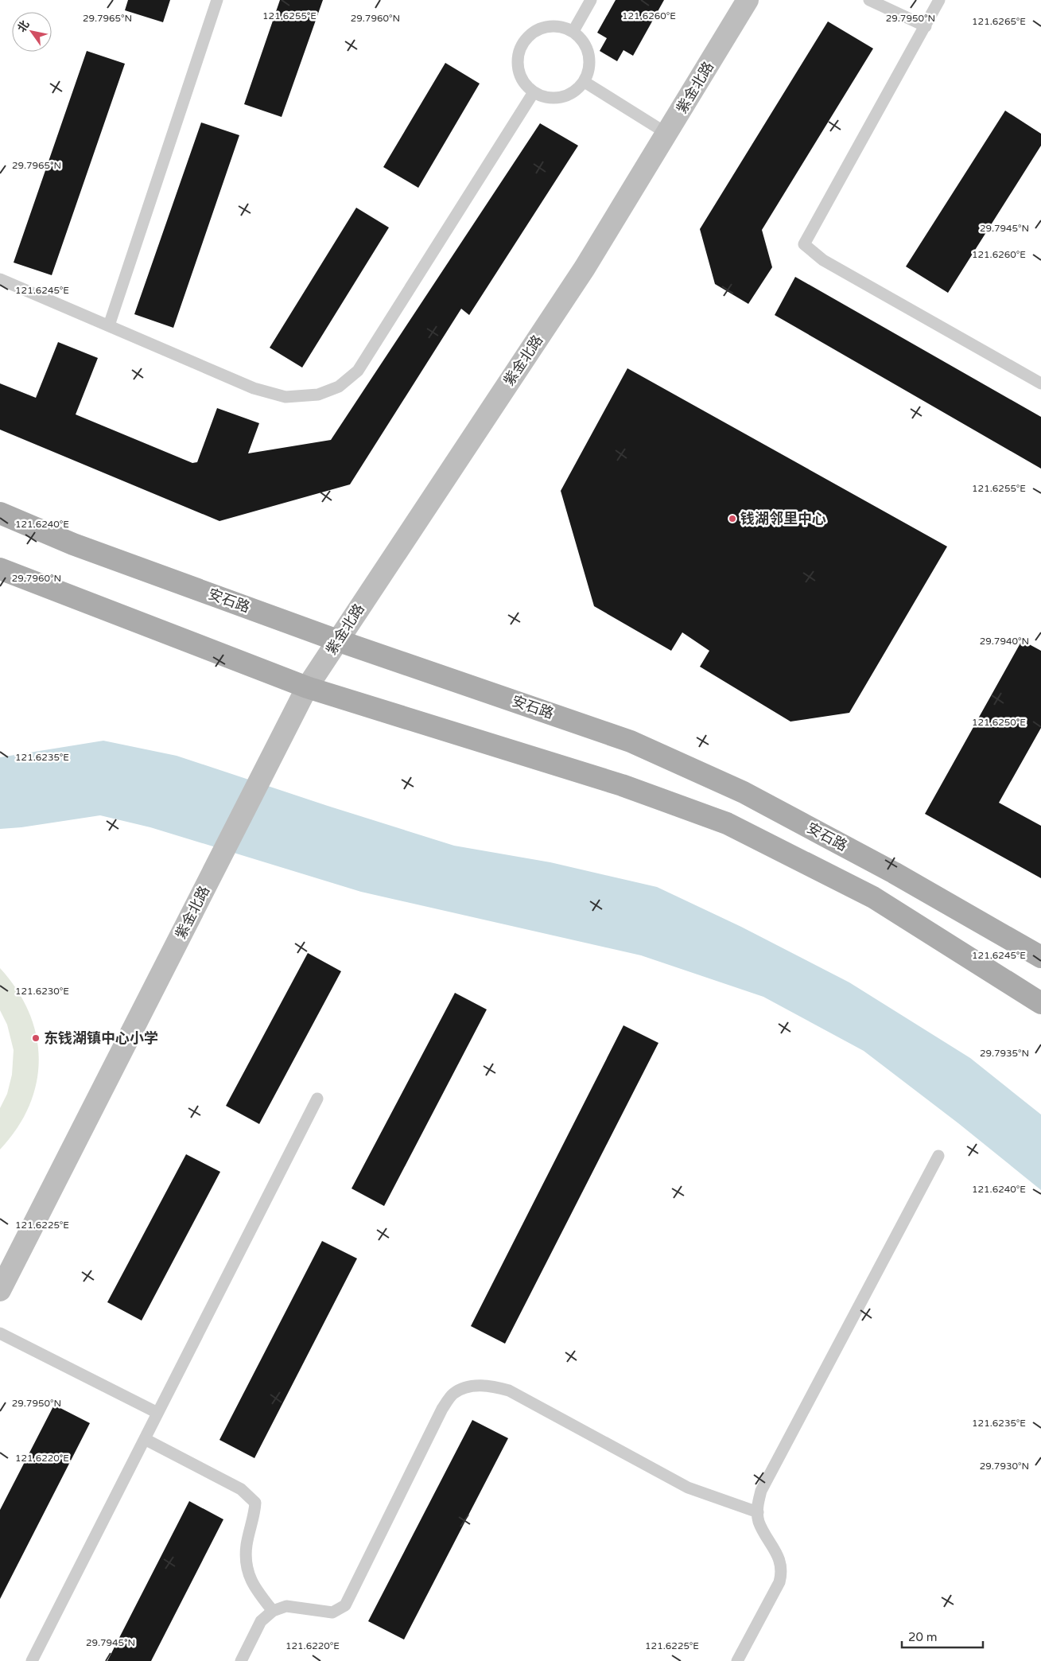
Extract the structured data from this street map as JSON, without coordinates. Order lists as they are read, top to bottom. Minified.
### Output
{"streets":{"main road":["安石路"],"street":["紫金北路"]},"crossings":[["紫金北路","安石路"]],"places":["钱湖邻里中心","东钱湖镇中心小学"],"scale_bar":"20 m","north":"top left","coordinates":["121.6255°E","121.6260°E","29.7965°N","29.7960°N","29.7950°N","121.6265°E","29.7945°N","121.6245°E","121.6240°E","29.7940°N","121.6250°E","121.6235°E","121.6230°E","29.7935°N","121.6225°E","121.6220°E","29.7930°N"]}
